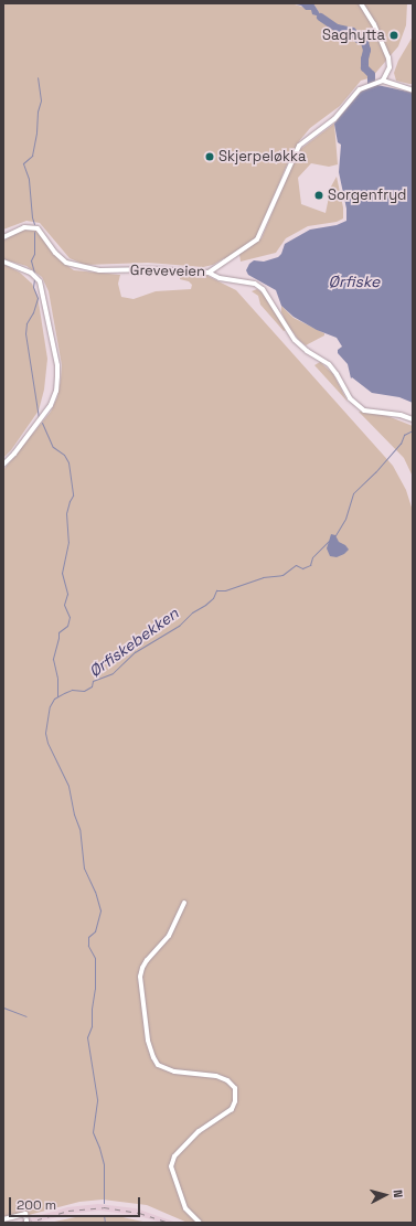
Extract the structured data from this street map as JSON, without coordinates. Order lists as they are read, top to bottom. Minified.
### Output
{"streets":{"street":["Greveveien"]},"water":["Ørfiske","Ørfiskebekken"],"places":["Saghytta","Skjerpeløkka","Sorgenfryd"],"scale_bar":"200 m","north":"right"}
